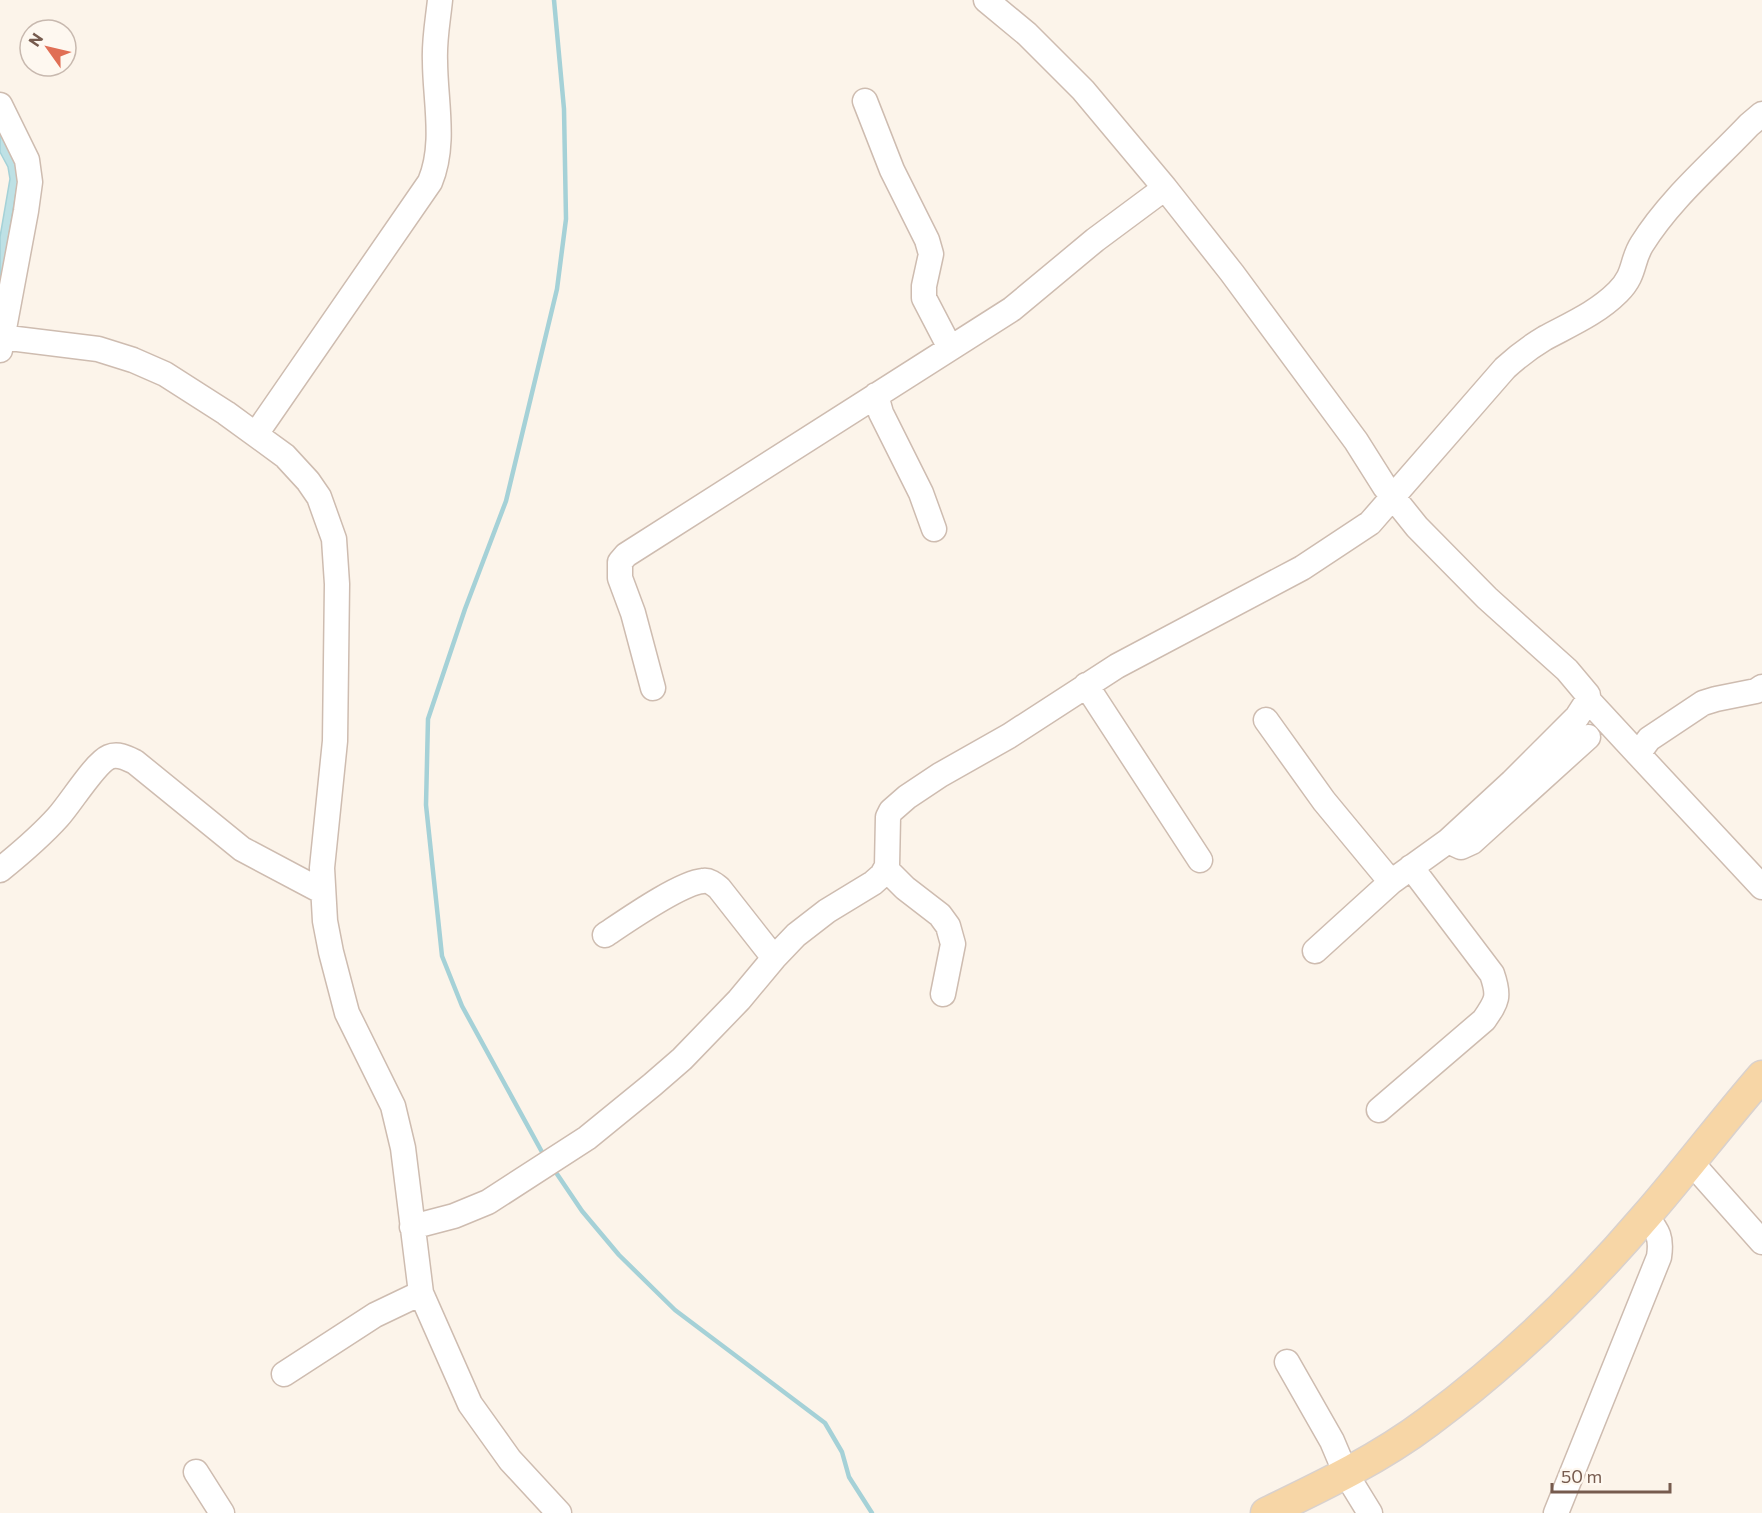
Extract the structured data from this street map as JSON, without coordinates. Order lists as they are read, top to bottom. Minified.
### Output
{"scale_bar":"50 m","north":"top left"}
